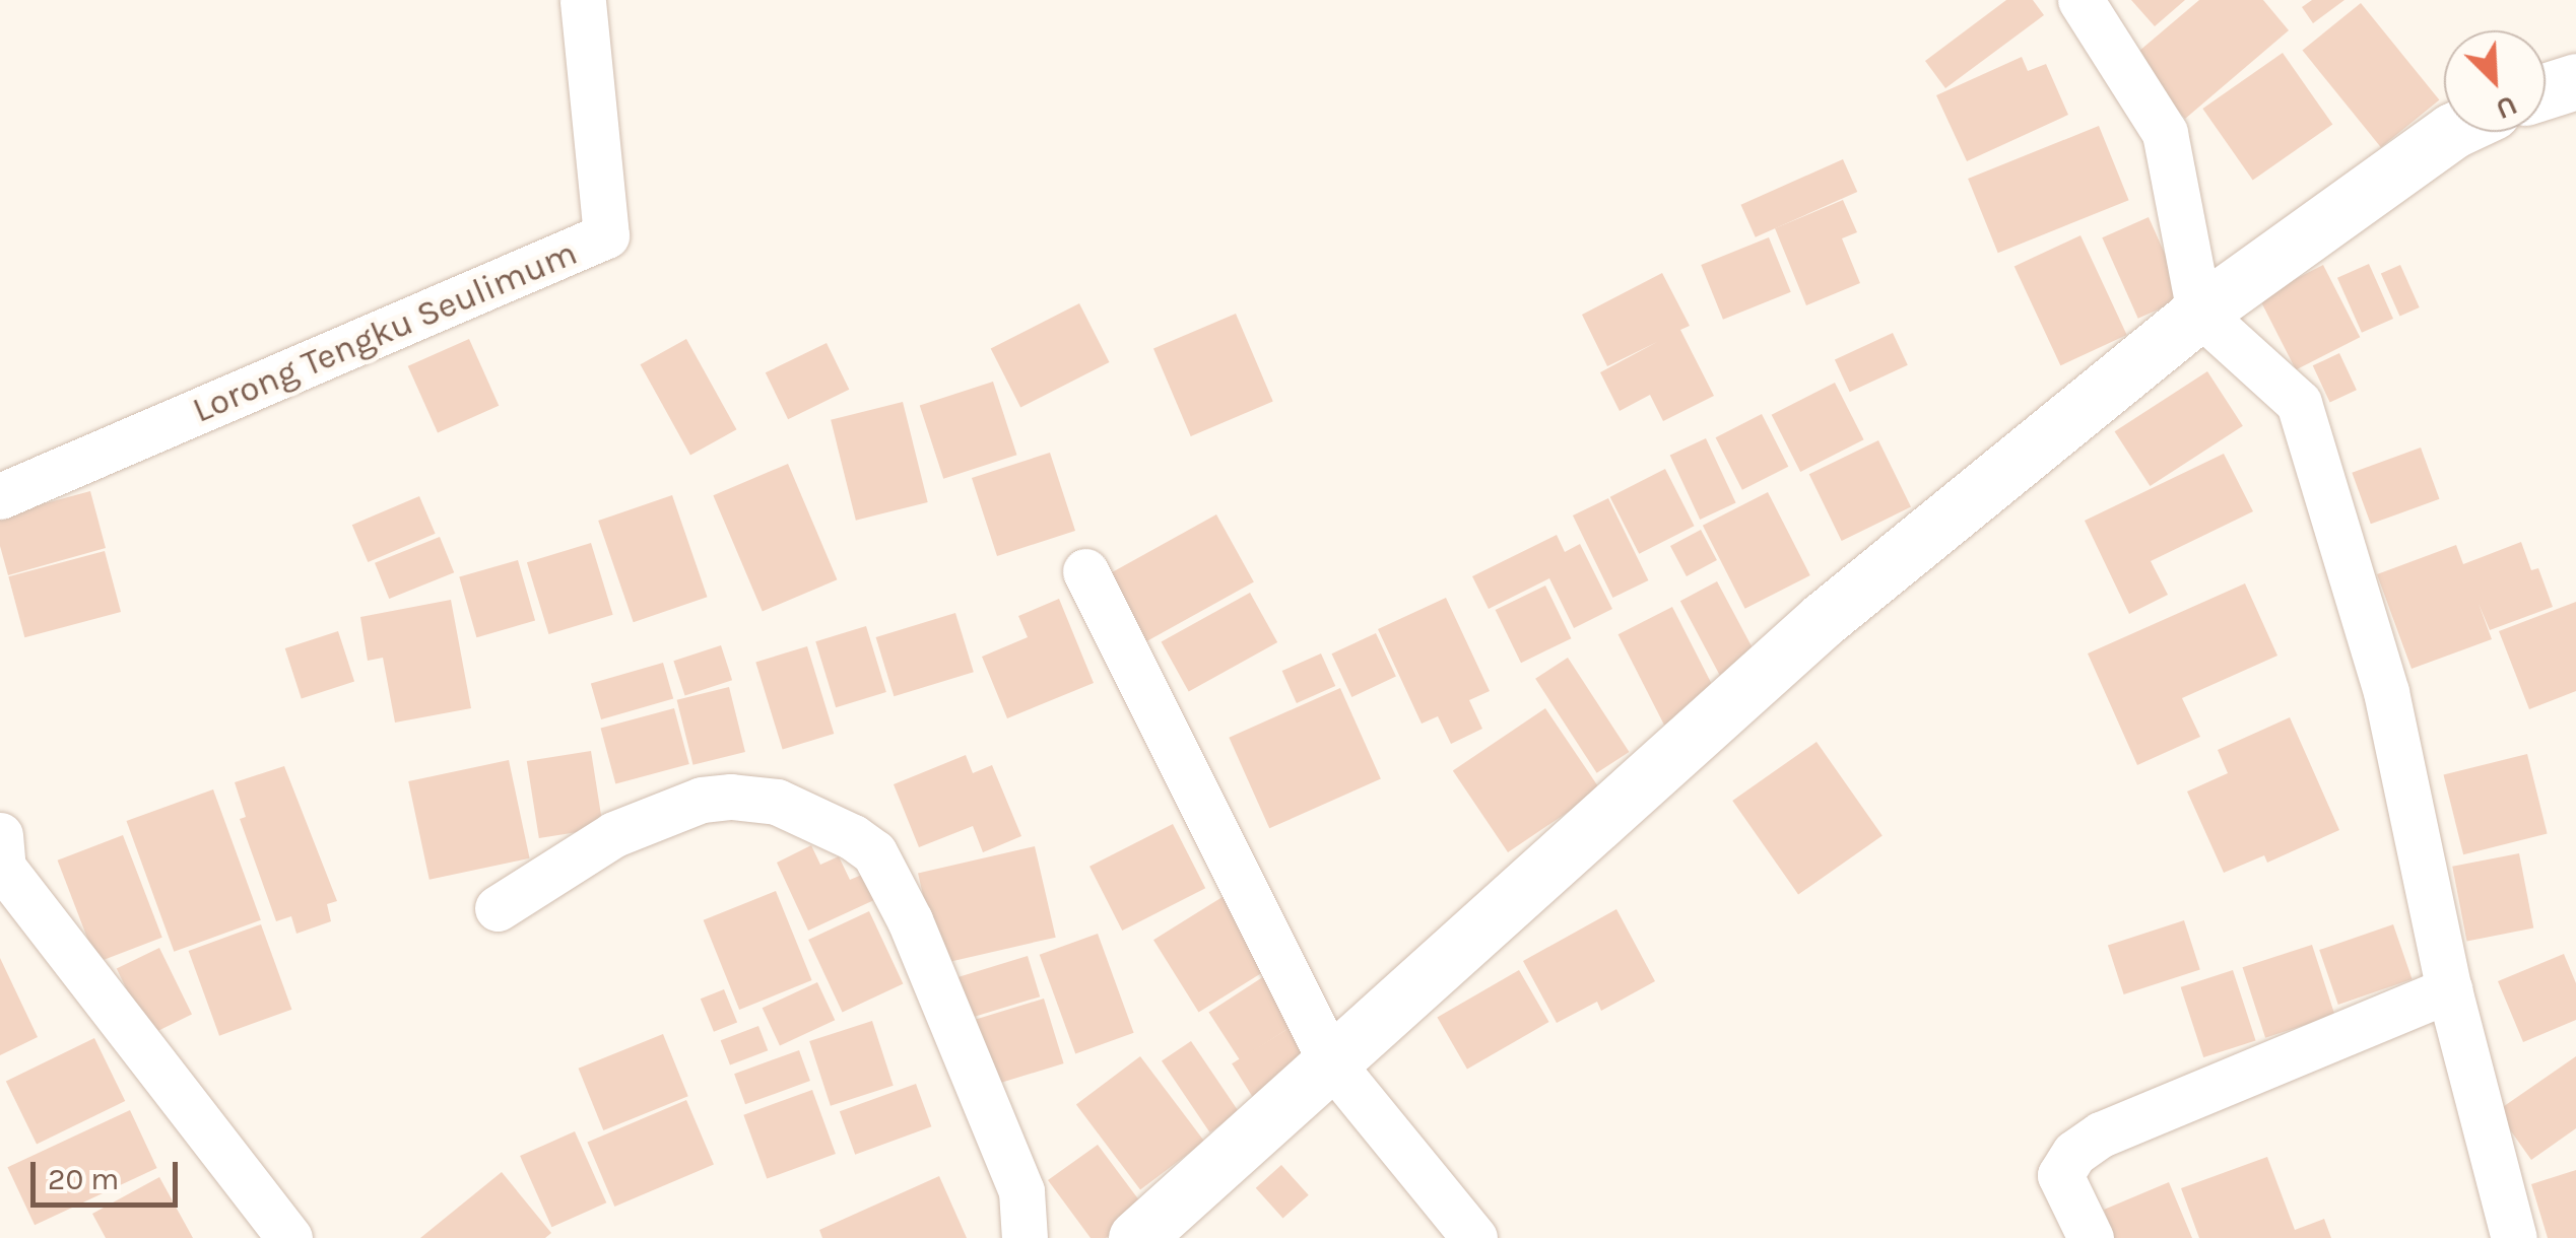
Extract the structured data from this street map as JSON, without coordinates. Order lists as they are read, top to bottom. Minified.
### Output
{"streets":{"street":["Lorong Tengku Seulimum"]},"scale_bar":"20 m","north":"bottom right"}
